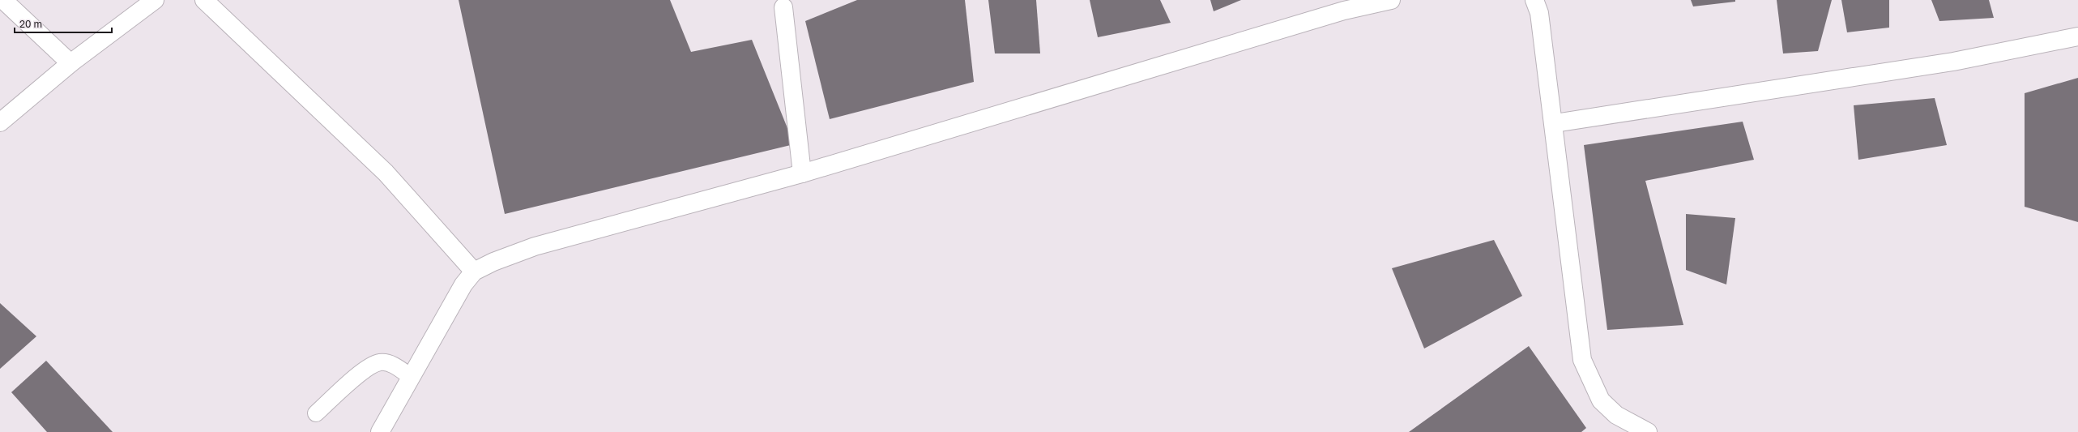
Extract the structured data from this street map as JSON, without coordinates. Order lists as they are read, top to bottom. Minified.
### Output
{"scale_bar":"20 m"}
